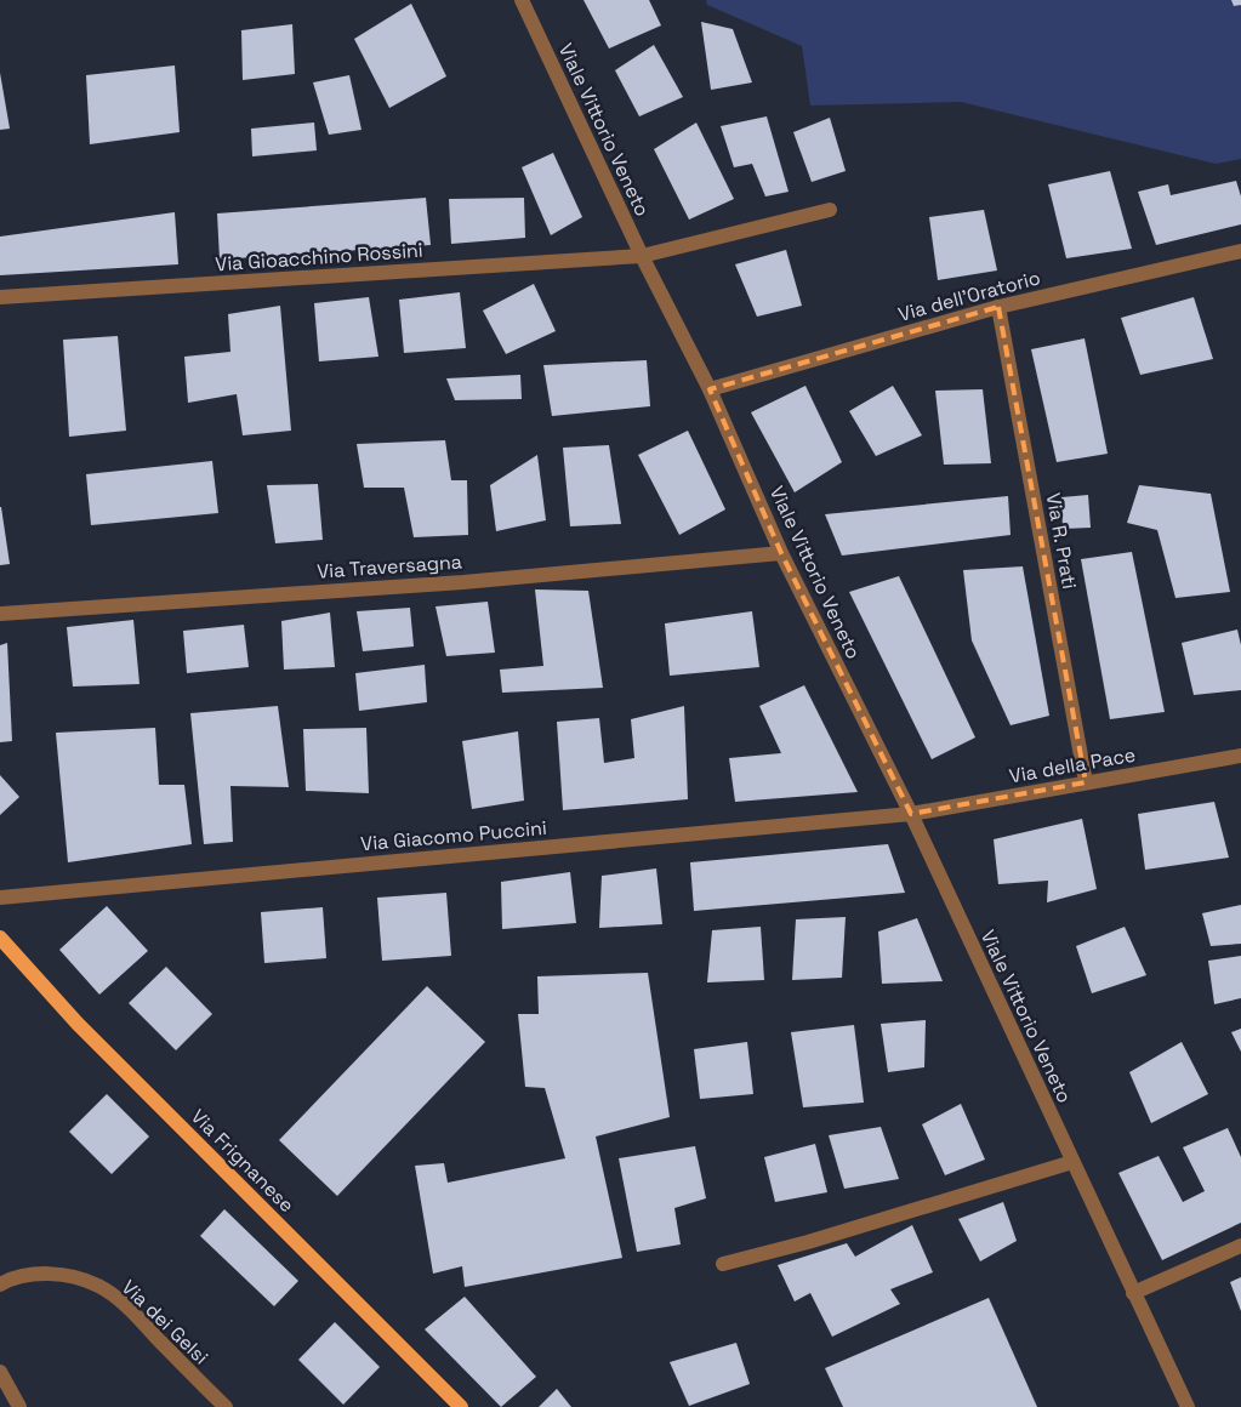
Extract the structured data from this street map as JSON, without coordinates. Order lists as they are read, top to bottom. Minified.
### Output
{"streets":{"main road":["Via Frignanese"],"street":["Viale Vittorio Veneto","Via Gioacchino Rossini","Via dell'Oratorio","Via R. Prati","Via Traversagna","Via della Pace","Via Giacomo Puccini","Via dei Gelsi"]},"crossings":[["Viale Vittorio Veneto","Via Gioacchino Rossini"],["Viale Vittorio Veneto","Via dell'Oratorio"],["Viale Vittorio Veneto","Via Traversagna"],["Viale Vittorio Veneto","Via della Pace"],["Viale Vittorio Veneto","Via Giacomo Puccini"],["Via dell'Oratorio","Via R. Prati"],["Via R. Prati","Via della Pace"],["Via della Pace","Via Giacomo Puccini"]]}
